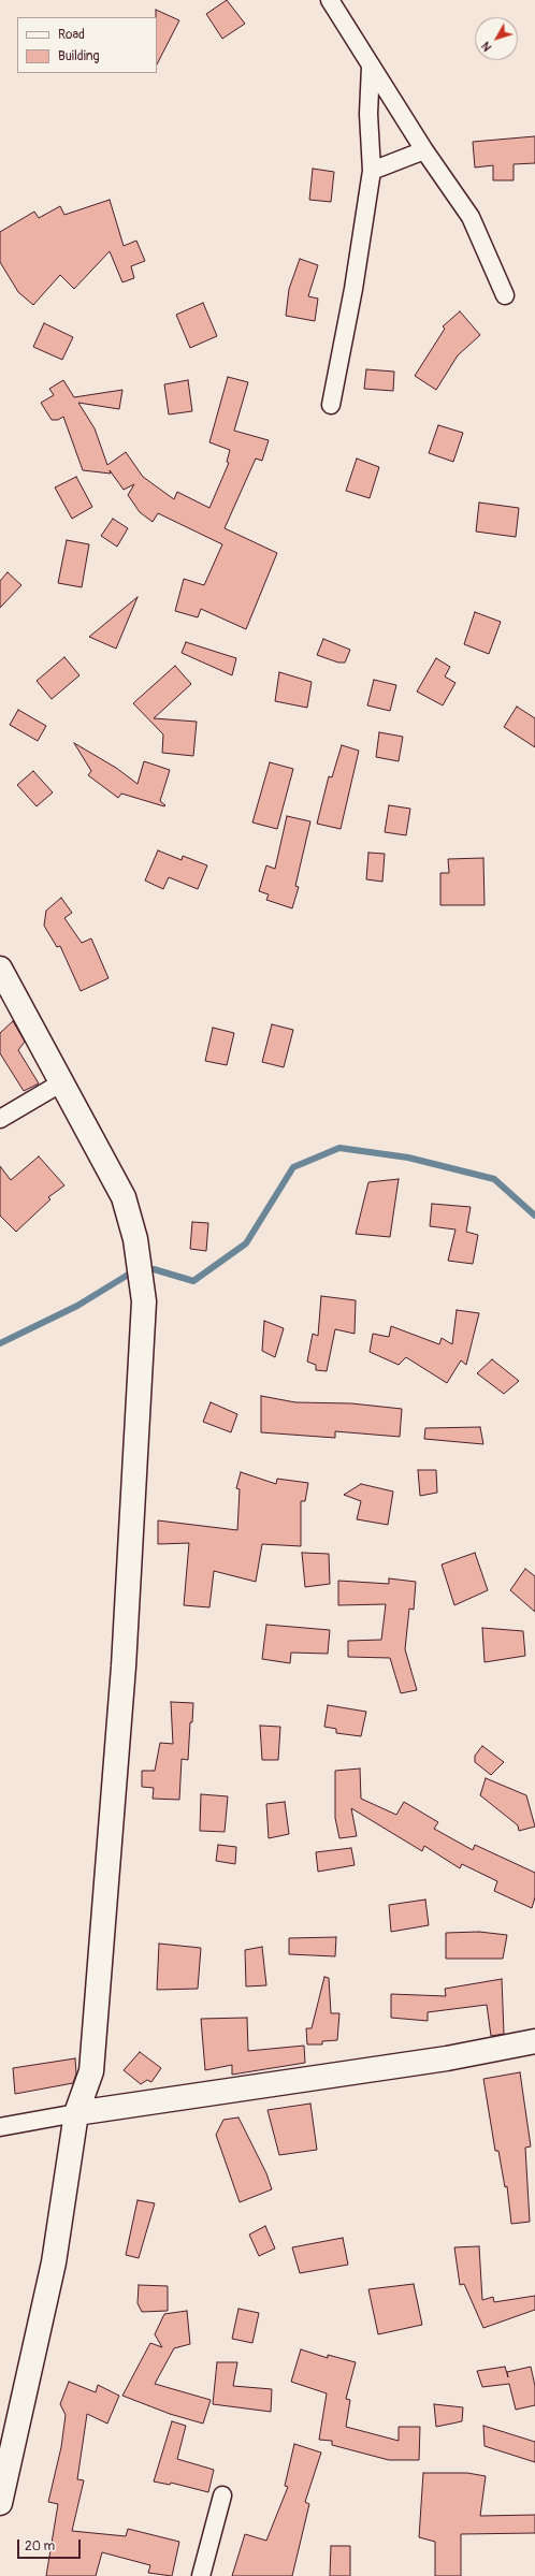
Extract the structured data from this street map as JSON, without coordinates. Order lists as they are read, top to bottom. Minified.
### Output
{"legend":["Road","Building"],"scale_bar":"20 m","north":"bottom left"}
